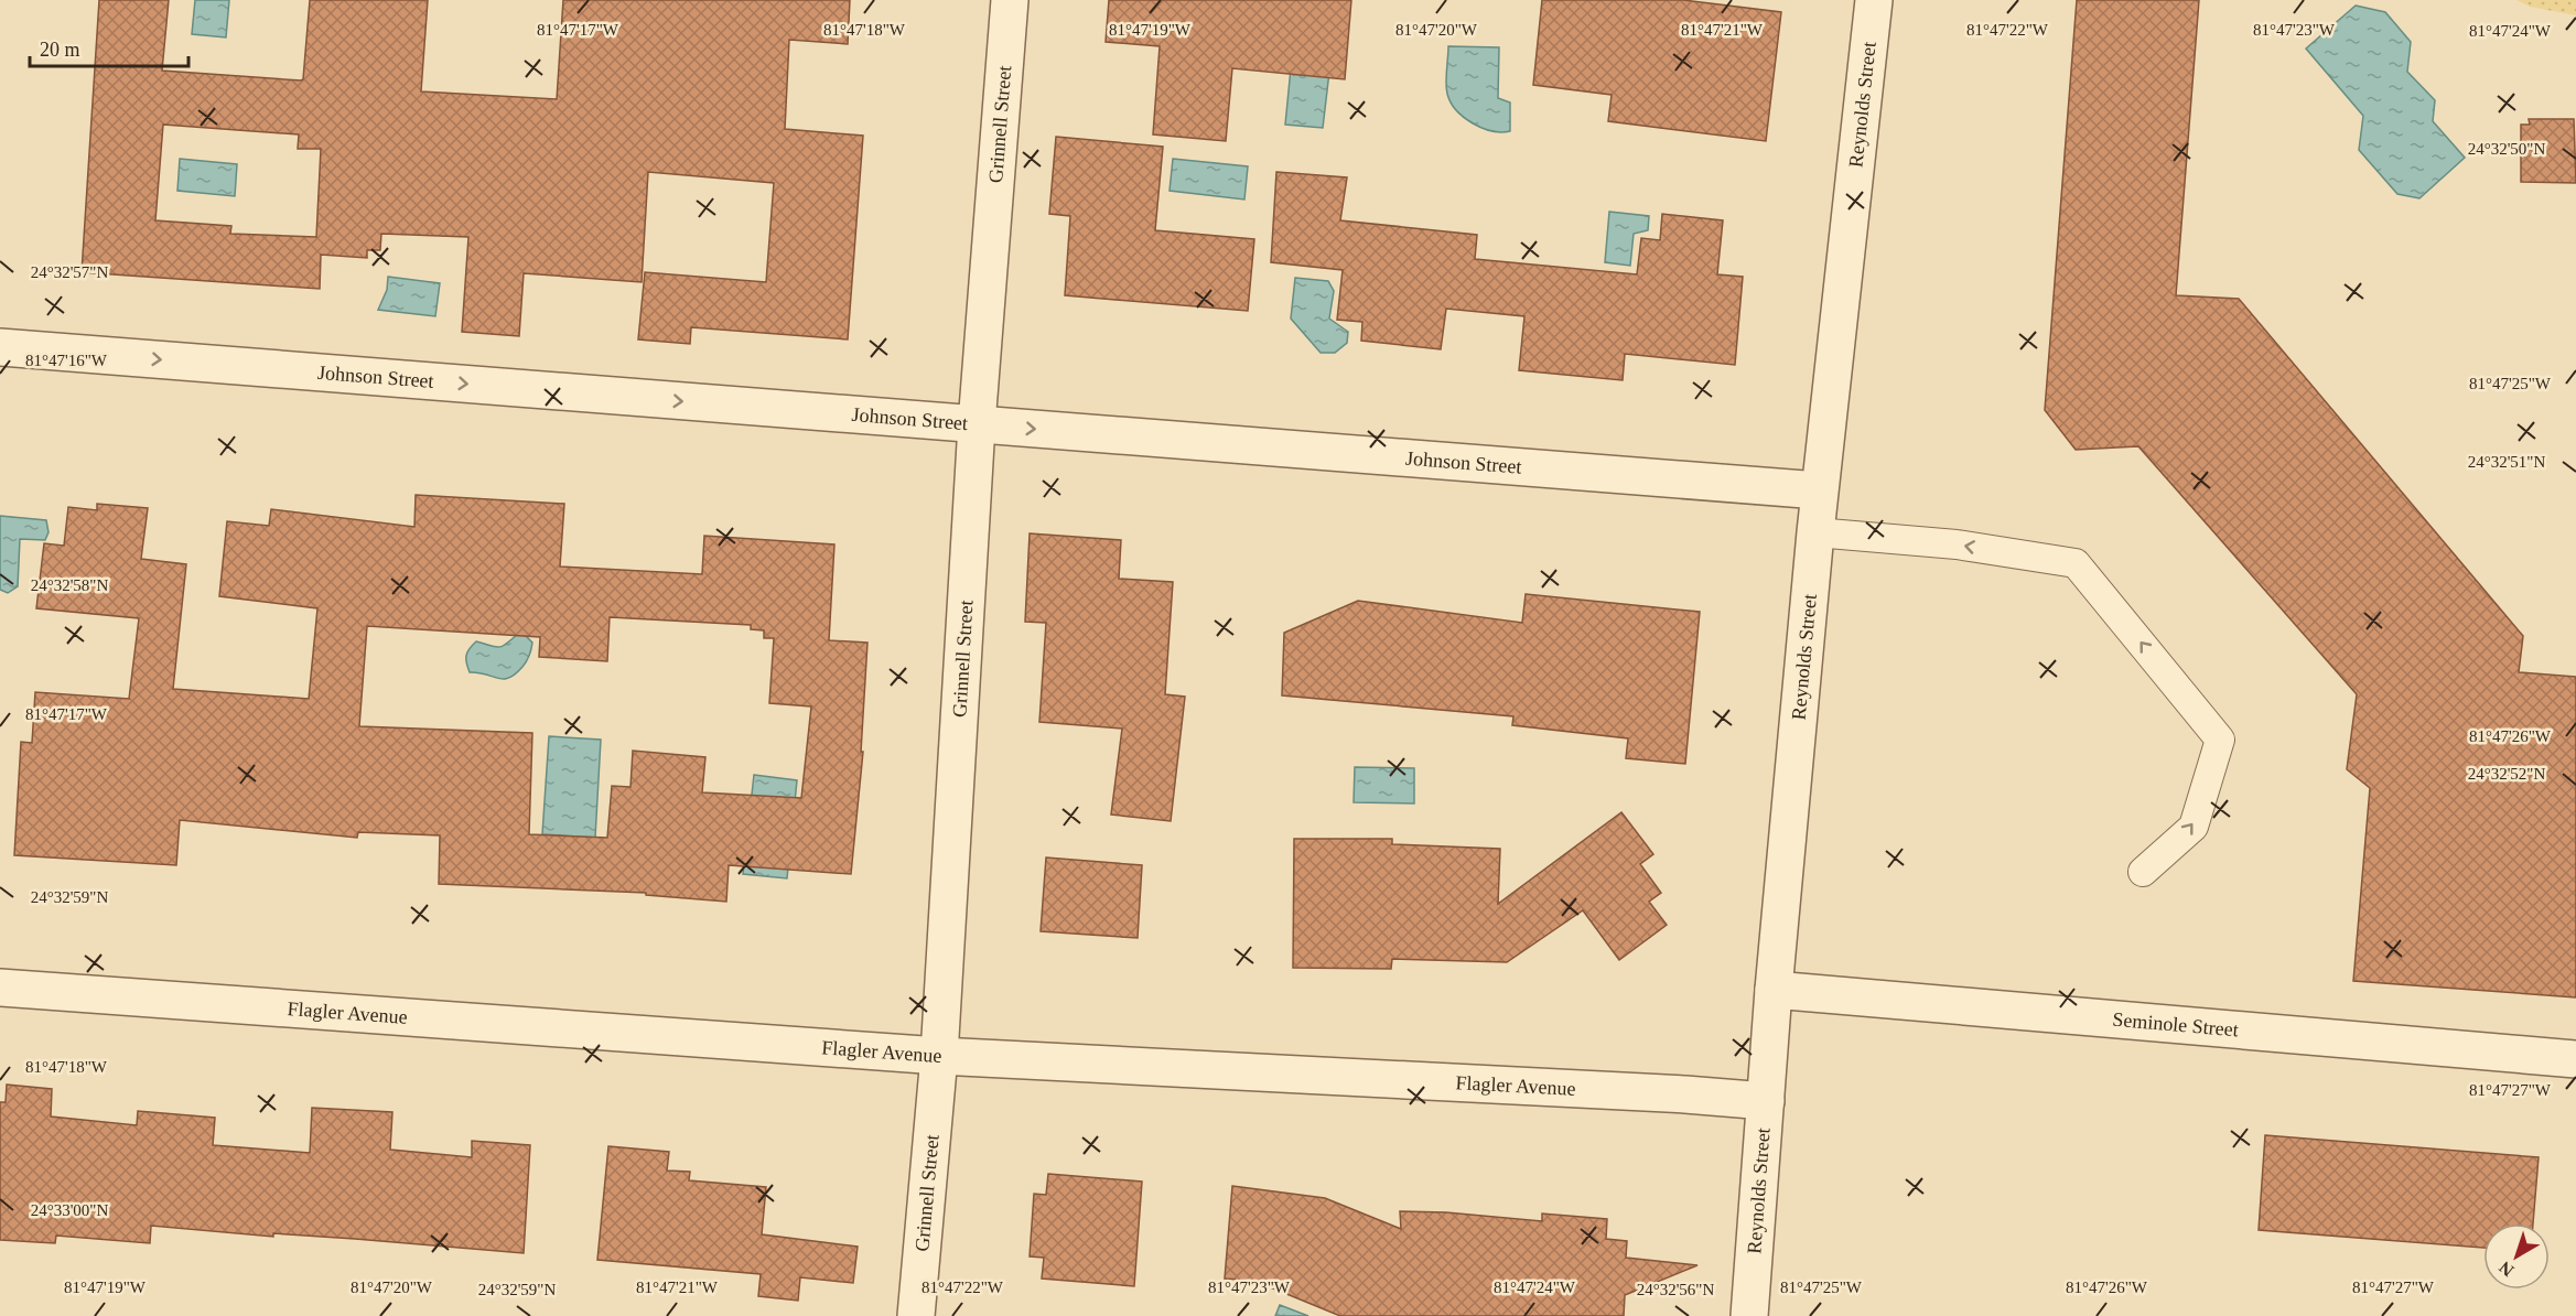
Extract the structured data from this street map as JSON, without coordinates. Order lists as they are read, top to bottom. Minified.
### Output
{"streets":{"street":["Reynolds Street","Grinnell Street","Johnson Street","Flagler Avenue","Seminole Street"]},"crossings":[["Reynolds Street","Johnson Street"],["Reynolds Street","Flagler Avenue"],["Reynolds Street","Seminole Street"],["Grinnell Street","Johnson Street"],["Grinnell Street","Flagler Avenue"]],"one_way":["Johnson Street"],"scale_bar":"20 m","north":"bottom left","coordinates":["81°47'17\"W","81°47'18\"W","81°47'19\"W","81°47'20\"W","81°47'21\"W","81°47'22\"W","81°47'23\"W","81°47'24\"W","24°32'50\"N","24°32'57\"N","81°47'16\"W","81°47'25\"W","24°32'51\"N","24°32'58\"N","81°47'26\"W","24°32'52\"N","24°32'59\"N","81°47'27\"W","24°33'00\"N","24°32'56\"N"]}
